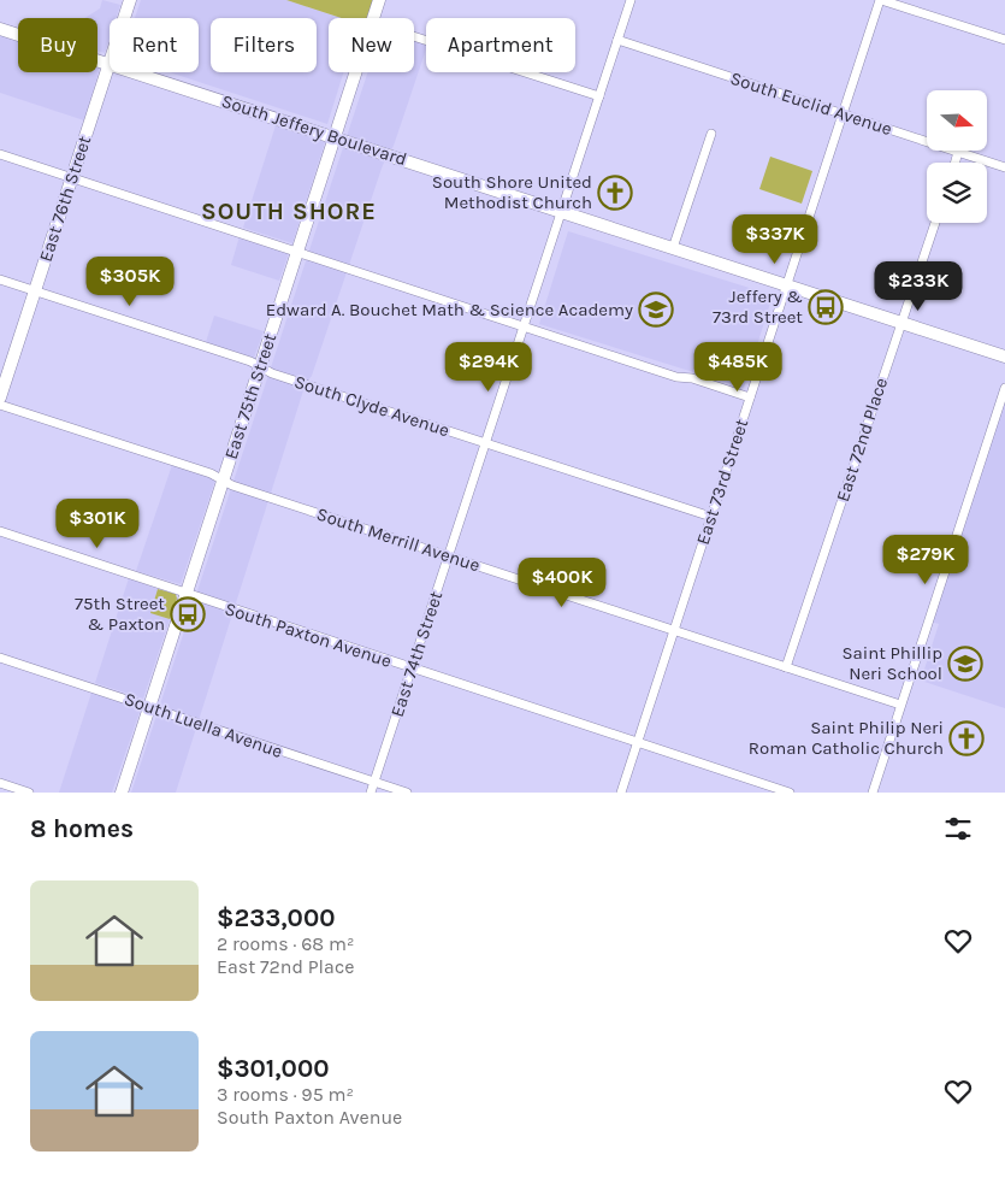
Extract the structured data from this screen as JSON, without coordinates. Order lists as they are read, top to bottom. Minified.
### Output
{"streets":{"street":["South Euclid Avenue","South Jeffery Boulevard","East 76th Street","East 75th Street","South Clyde Avenue","East 72nd Place","East 73rd Street","South Merrill Avenue","South Paxton Avenue","East 74th Street","South Luella Avenue"]},"crossings":[["South Euclid Avenue","East 73rd Street"],["South Euclid Avenue","East 74th Street"],["South Jeffery Boulevard","East 76th Street"],["South Jeffery Boulevard","East 75th Street"],["South Jeffery Boulevard","East 72nd Place"],["South Jeffery Boulevard","East 73rd Street"],["South Jeffery Boulevard","East 74th Street"],["East 76th Street","South Clyde Avenue"],["East 75th Street","South Clyde Avenue"],["East 75th Street","South Merrill Avenue"],["East 75th Street","South Paxton Avenue"],["East 75th Street","South Luella Avenue"],["South Clyde Avenue","East 73rd Street"],["South Clyde Avenue","East 74th Street"],["East 72nd Place","South Merrill Avenue"],["East 73rd Street","South Merrill Avenue"],["East 73rd Street","South Paxton Avenue"],["South Merrill Avenue","East 74th Street"],["South Paxton Avenue","East 74th Street"],["East 74th Street","South Luella Avenue"]],"districts":["SOUTH SHORE"],"places":{"church":["South Shore United Methodist Church","Saint Philip Neri Roman Catholic Church"],"bus stop":["Jeffery & 73rd Street","75th Street & Paxton"],"school or university":["Edward A. Bouchet Math & Science Academy","Saint Phillip Neri School"]},"north":"right","page":{"chip":["Buy","Rent","Filters","New","Apartment"],"price":["$337K","$305K","$233K","$294K","$485K","$301K","$279K","$400K"],"heading":"8 homes","list":[{"name":"$233,000","note":"2 rooms · 68 m² · East 72nd Place"},{"name":"$301,000","note":"3 rooms · 95 m² · South Paxton Avenue"}]}}
